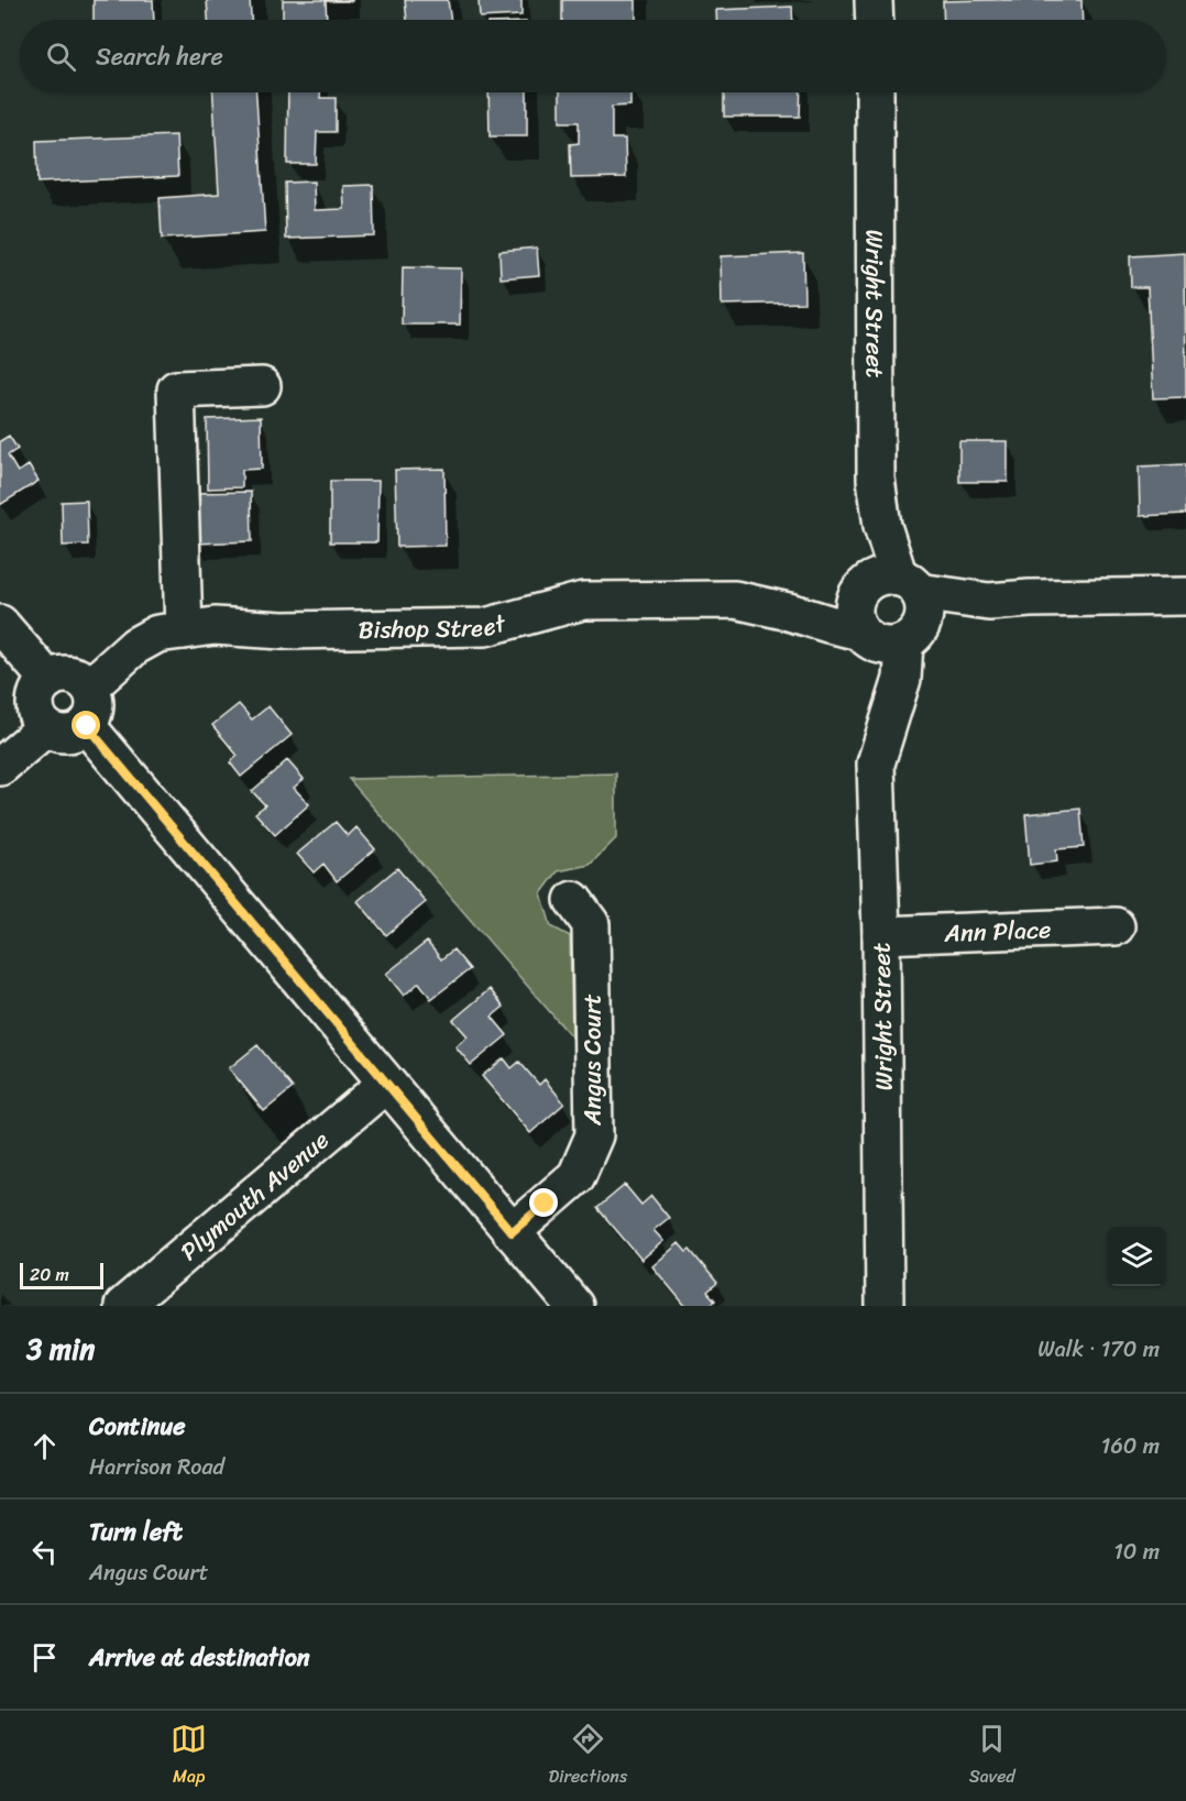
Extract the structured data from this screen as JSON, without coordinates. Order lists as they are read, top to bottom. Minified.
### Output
{"streets":{"street":["Wright Street","Bishop Street","Ann Place","Angus Court","Plymouth Avenue"]},"crossings":[["Wright Street","Bishop Street"],["Wright Street","Ann Place"]],"scale_bar":"20 m","page":{"search":"Search here","scale":"20 m","heading":["3 min","Walk · 170 m"],"list":[["Continue","Harrison Road","160 m"],["Turn left","Angus Court","10 m"],"Arrive at destination"],"nav":["Map","Directions","Saved"]}}
